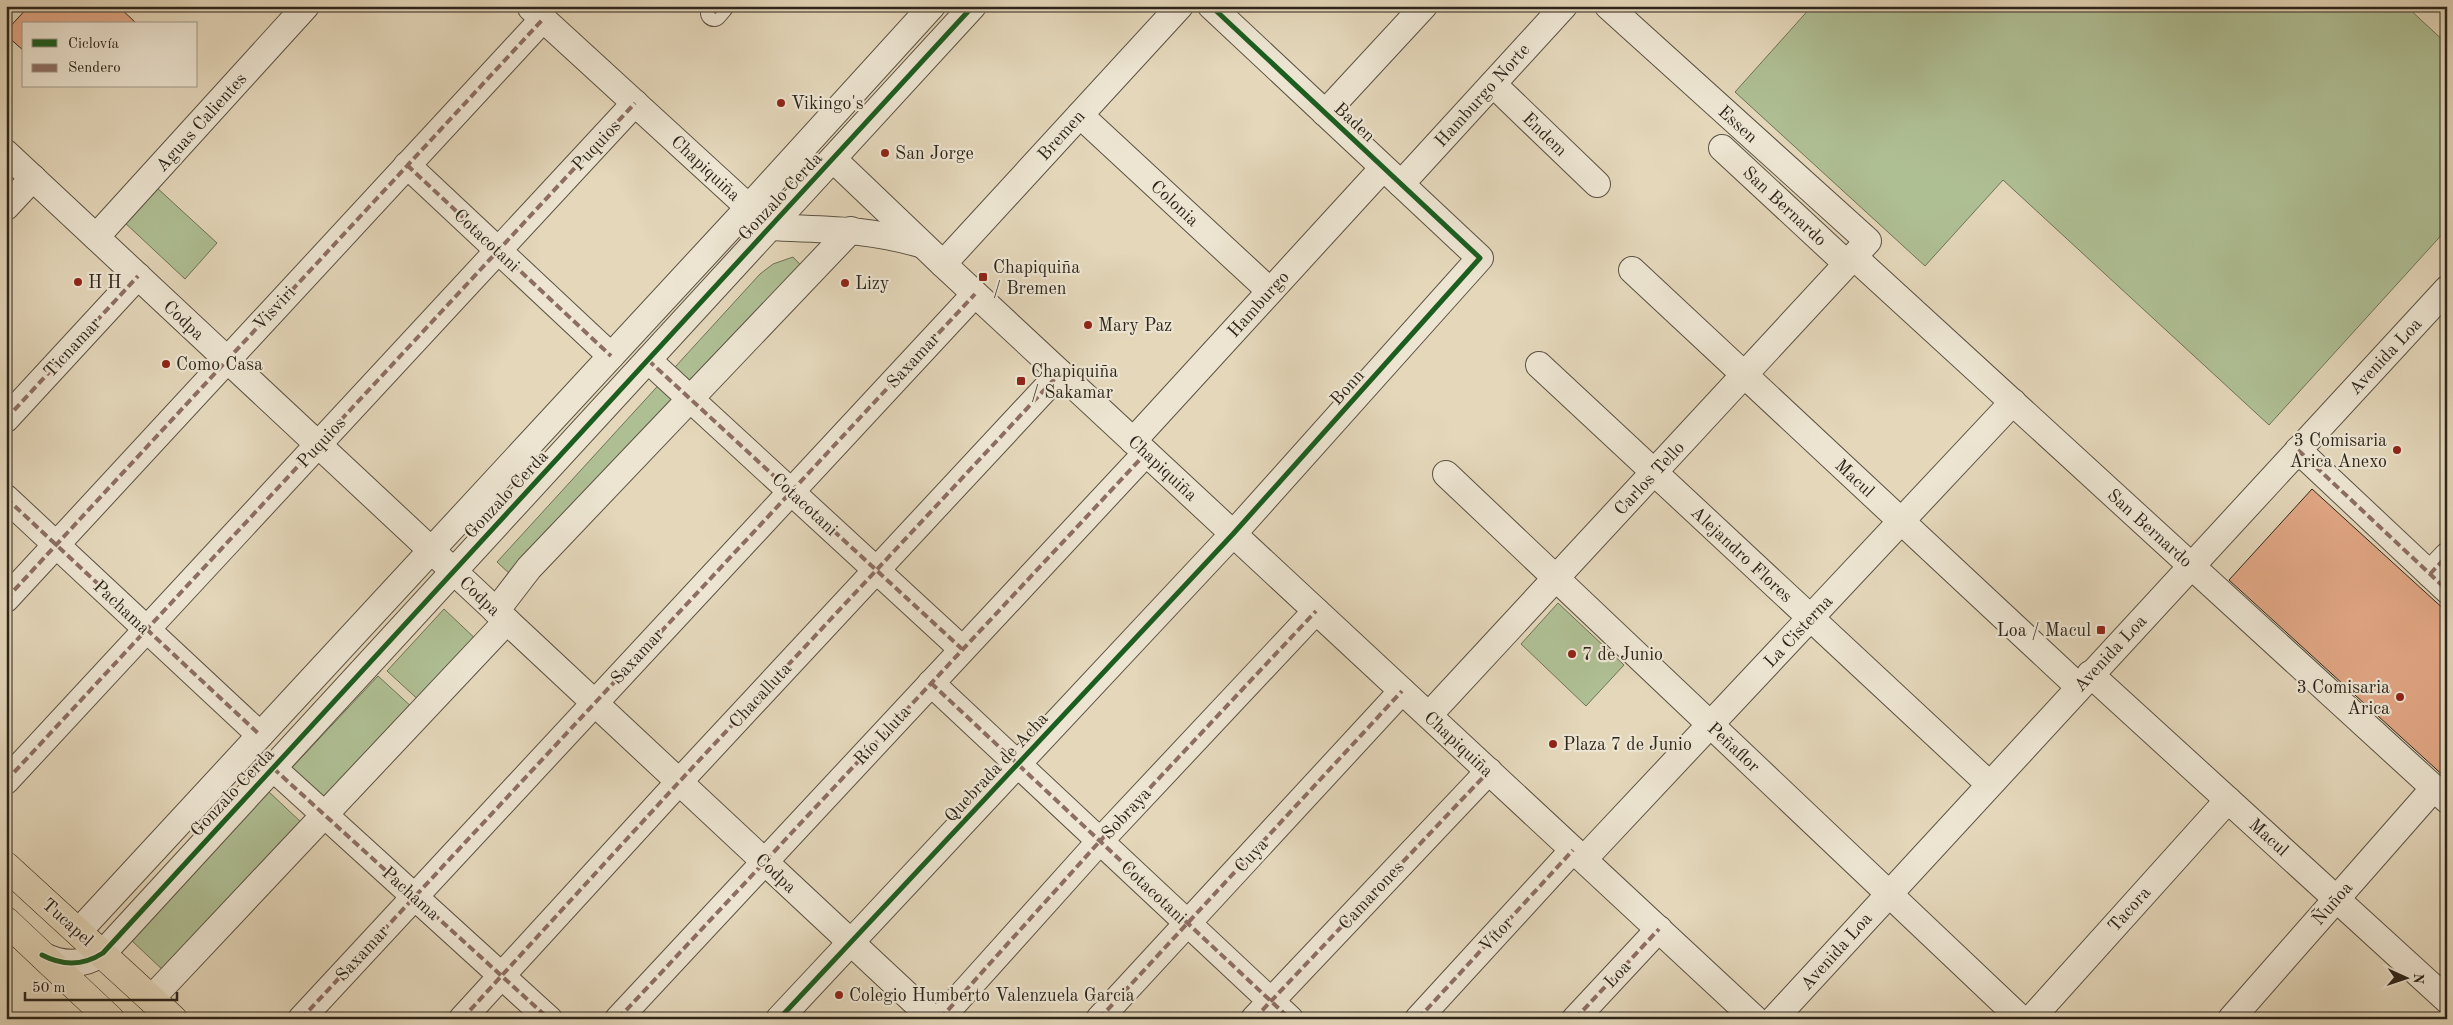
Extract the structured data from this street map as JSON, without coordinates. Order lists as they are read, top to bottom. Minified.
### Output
{"streets":{"main road":["Tucapel"],"street":["Hamburgo Norte","Aguas Calientes","Baden","Essen","Endem","Bremen","Puquios","Chapiquiña","Gonzalo Cerda","Colonia","San Bernardo","Cotacotani","Hamburgo","Visviri","Codpa","Ticnamar","Avenida Loa","Saxamar","Bonn","Carlos Tello","Macul","Alejandro Flores","Pachama","La Cisterna","Chacalluta","Río Lluta","Peñaflor","Quebrada de Acha","Sobraya","Cuya","Camarones","Ñuñoa","Tacora","Vítor","Loa"]},"crossings":[["Hamburgo Norte","Baden"],["Hamburgo Norte","Endem"],["Hamburgo Norte","Hamburgo"],["Aguas Calientes","Codpa"],["Baden","Hamburgo"],["Baden","Bonn"],["Essen","San Bernardo"],["Essen","Carlos Tello"],["Bremen","Chapiquiña"],["Bremen","Colonia"],["Puquios","Chapiquiña"],["Puquios","Cotacotani"],["Puquios","Codpa"],["Puquios","Pachama"],["Chapiquiña","Gonzalo Cerda"],["Chapiquiña","Hamburgo"],["Chapiquiña","Visviri"],["Chapiquiña","Saxamar"],["Chapiquiña","Bonn"],["Chapiquiña","Carlos Tello"],["Chapiquiña","La Cisterna"],["Chapiquiña","Chacalluta"],["Chapiquiña","Río Lluta"],["Chapiquiña","Quebrada de Acha"],["Chapiquiña","Sobraya"],["Chapiquiña","Cuya"],["Chapiquiña","Camarones"],["Chapiquiña","Vítor"],["Chapiquiña","Loa"],["Gonzalo Cerda","Cotacotani"],["Gonzalo Cerda","Codpa"],["Gonzalo Cerda","Pachama"],["Gonzalo Cerda","Tucapel"],["Colonia","Hamburgo"],["San Bernardo","Avenida Loa"],["San Bernardo","Carlos Tello"],["San Bernardo","La Cisterna"],["San Bernardo","Ñuñoa"],["Cotacotani","Visviri"],["Cotacotani","Saxamar"],["Cotacotani","Chacalluta"],["Cotacotani","Río Lluta"],["Cotacotani","Quebrada de Acha"],["Cotacotani","Sobraya"],["Cotacotani","Cuya"],["Cotacotani","Camarones"],["Hamburgo","Río Lluta"],["Visviri","Codpa"],["Visviri","Pachama"],["Codpa","Ticnamar"],["Codpa","Saxamar"],["Codpa","Chacalluta"],["Codpa","Río Lluta"],["Codpa","Quebrada de Acha"],["Avenida Loa","Macul"],["Avenida Loa","Alejandro Flores"],["Avenida Loa","Peñaflor"],["Saxamar","Pachama"],["Bonn","Quebrada de Acha"],["Carlos Tello","Macul"],["Carlos Tello","Alejandro Flores"],["Carlos Tello","Peñaflor"],["Macul","La Cisterna"],["Macul","Ñuñoa"],["Macul","Tacora"],["Alejandro Flores","La Cisterna"],["Pachama","Chacalluta"],["La Cisterna","Peñaflor"],["La Cisterna","Vítor"]],"places":{"other":["Vikingo's","San Jorge","H H","Lizy","Mary Paz","Como Casa","3 Comisaria Arica Anexo","7 de Junio","3 Comisaria Arica","Plaza 7 de Junio","Colegio Humberto Valenzuela Garcia"],"transit":["Chapiquiña / Bremen","Chapiquiña / Sakamar","Loa / Macul"]},"legend":["Ciclovía","Sendero"],"scale_bar":"50 m","north":"right"}
